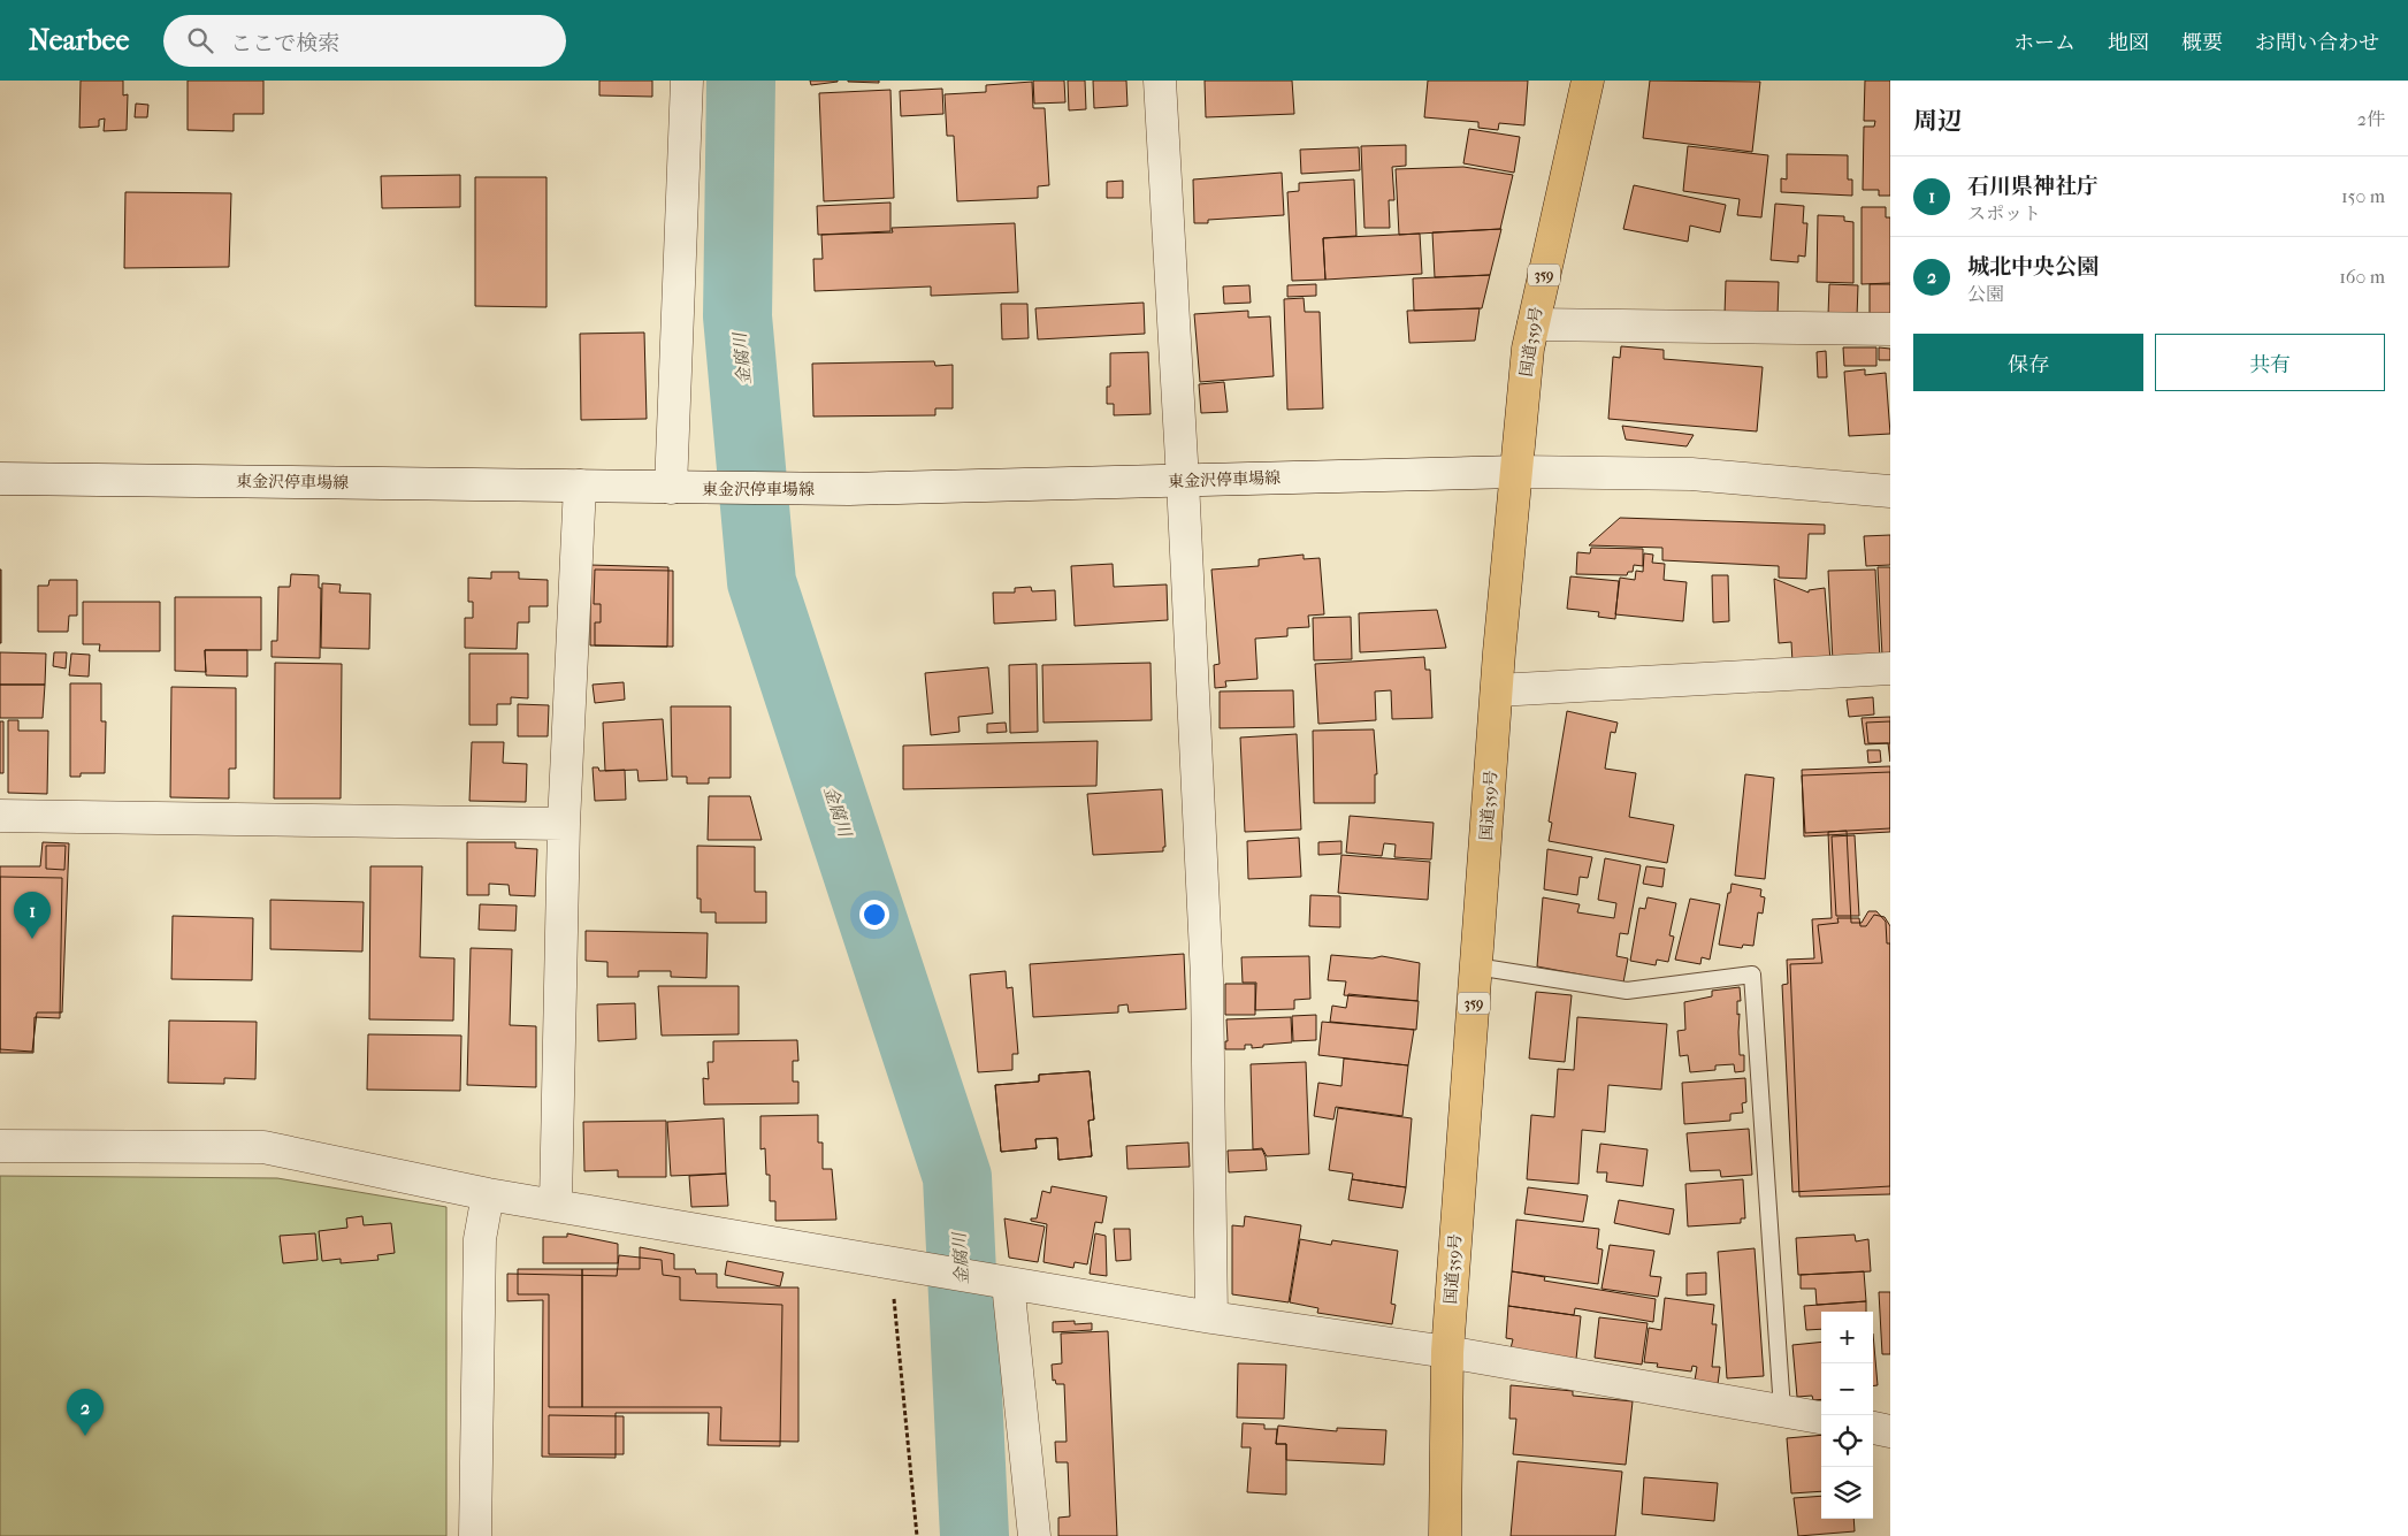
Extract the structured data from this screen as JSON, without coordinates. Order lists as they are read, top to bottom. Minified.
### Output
{"streets":{"highway":["359","国道359号"],"street":["東金沢停車場線"]},"crossings":[["国道359号","東金沢停車場線"]],"water":["金腐川"],"page":{"header":"Nearbee","search":"ここで検索","nav":["ホーム","地図","概要","お問い合わせ"],"heading":["周辺","2件"],"list":[{"mark":"1","name":"石川県神社庁","note":"スポット","value":"150 m"},{"mark":"2","name":"城北中央公園","note":"公園","value":"160 m"}],"buttons":["保存","共有"],"pins":["1","2"],"map_buttons":["+","−"]}}
